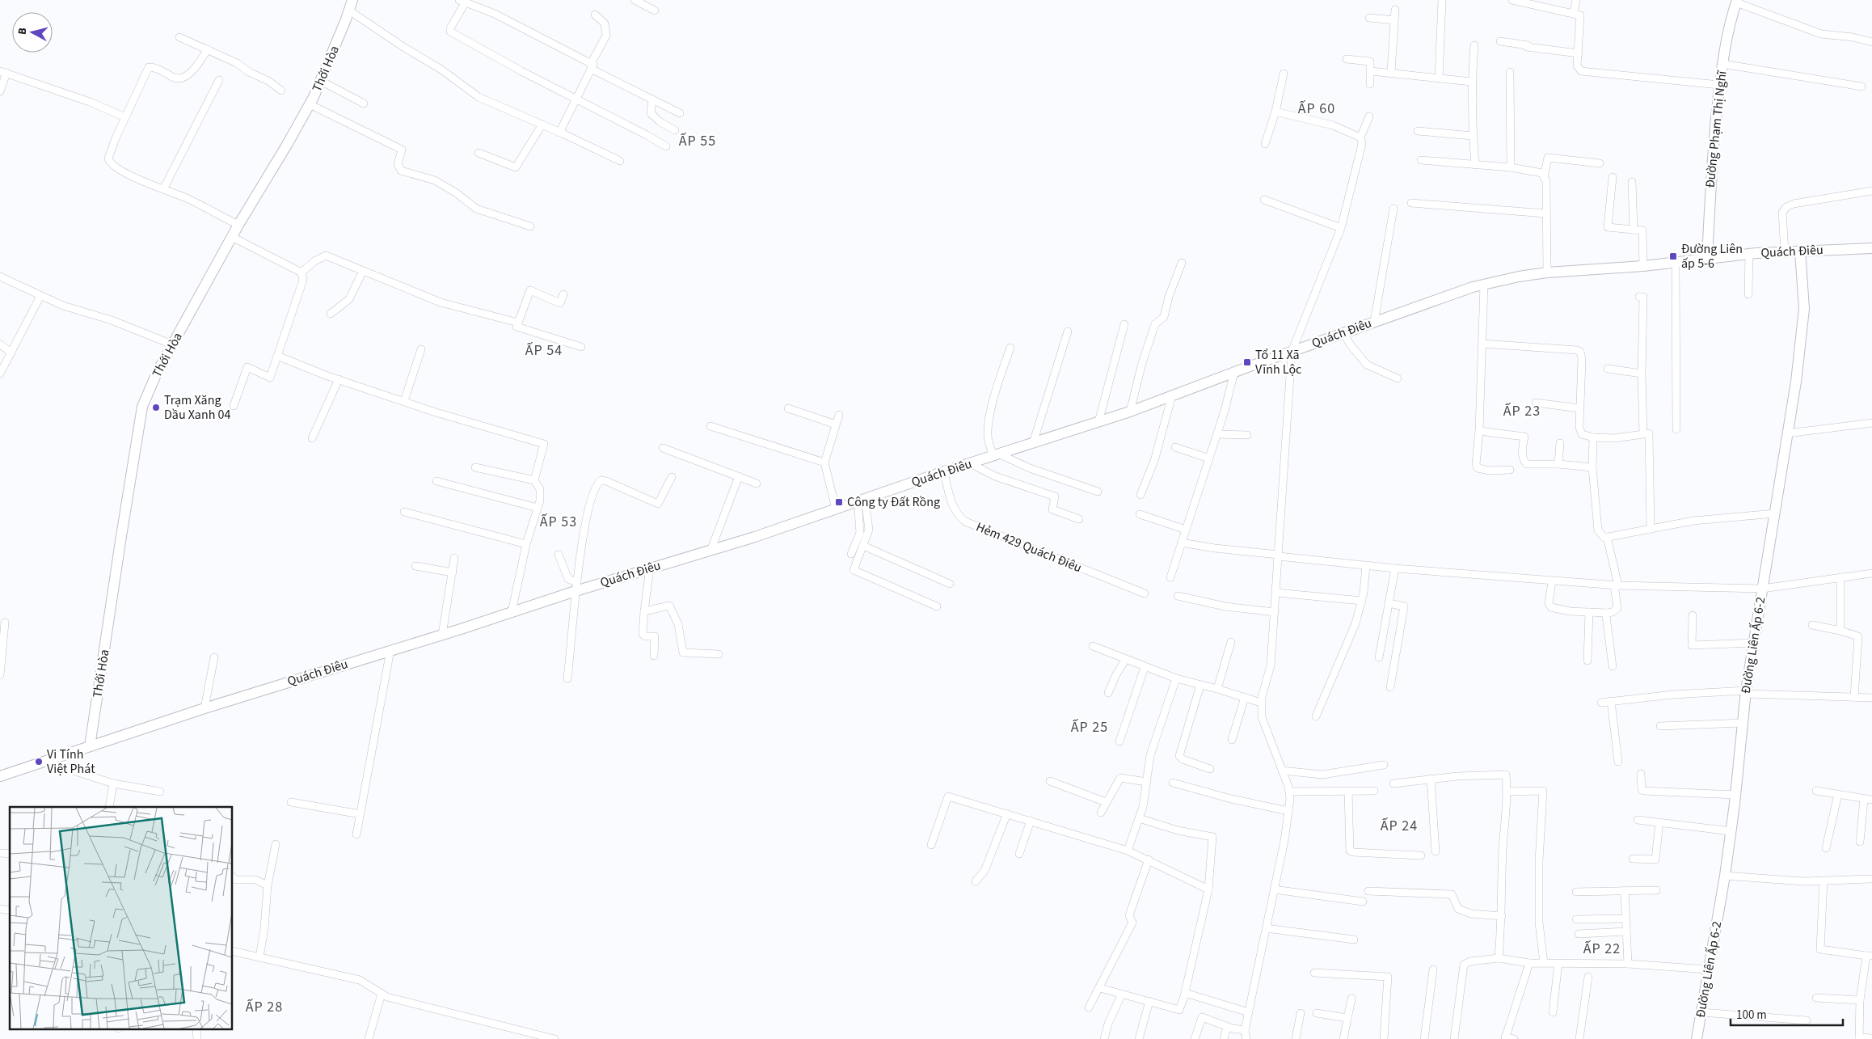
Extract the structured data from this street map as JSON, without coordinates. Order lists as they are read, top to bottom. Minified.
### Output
{"streets":{"main road":["Thới Hòa","Đường Phạm Thị Nghĩ","Quách Điêu","Đường Liên Ấp 6-2"],"street":["Hẻm 429 Quách Điêu"]},"crossings":[["Thới Hòa","Quách Điêu"],["Đường Phạm Thị Nghĩ","Quách Điêu"],["Quách Điêu","Hẻm 429 Quách Điêu"],["Quách Điêu","Đường Liên Ấp 6-2"]],"districts":["ẤP 60","ẤP 55","ẤP 54","ẤP 23","ẤP 53","ẤP 25","ẤP 24","ẤP 22","ẤP 28"],"places":{"transit":["Đường Liên ấp 5-6","Tổ 11 Xã Vĩnh Lộc","Công ty Đất Rồng"],"other":["Trạm Xăng Dầu Xanh 04","Vi Tính Việt Phát"]},"scale_bar":"100 m","north":"left"}
